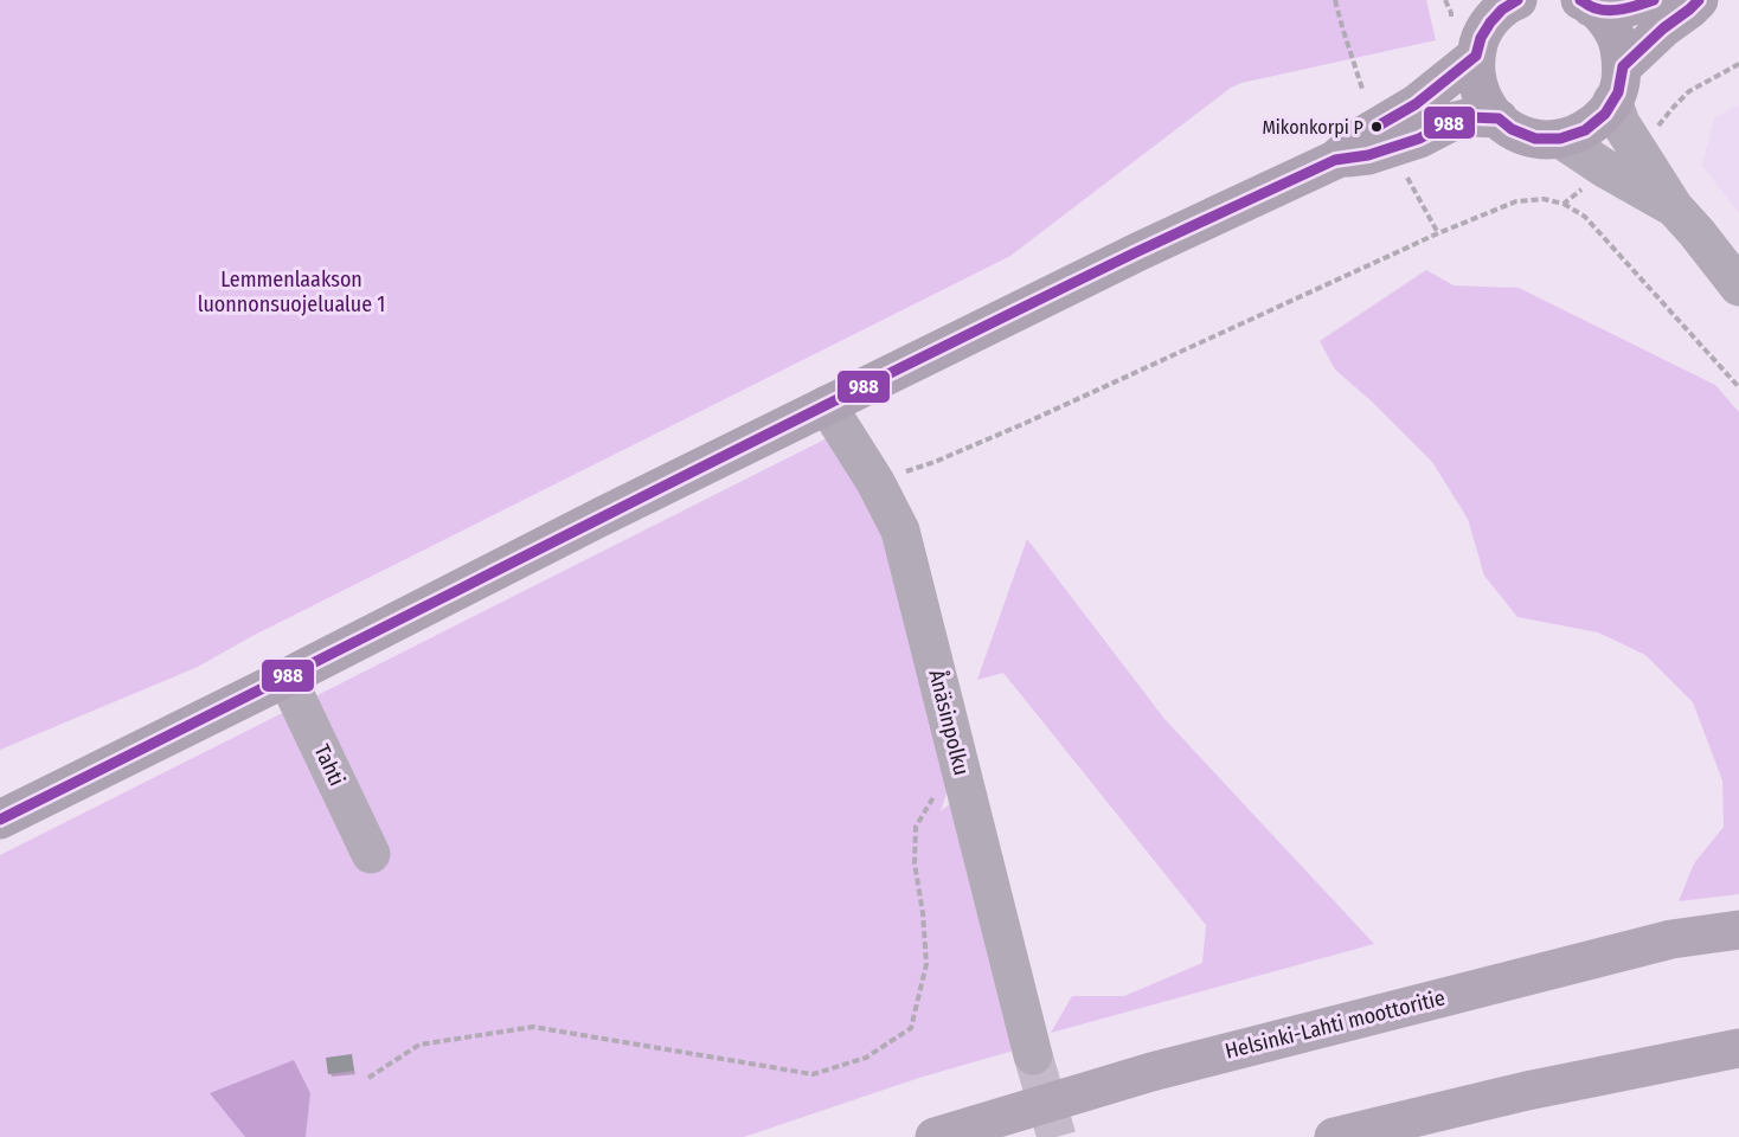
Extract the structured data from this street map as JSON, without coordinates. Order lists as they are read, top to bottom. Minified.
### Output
{"streets":{"highway":["Helsinki-Lahti moottoritie"],"street":["Ånäsinpolku","Tahti"]},"parks":["Lemmenlaakson luonnonsuojelualue 1"],"places":["Mikonkorpi P"],"lines":["transit line 988"]}
